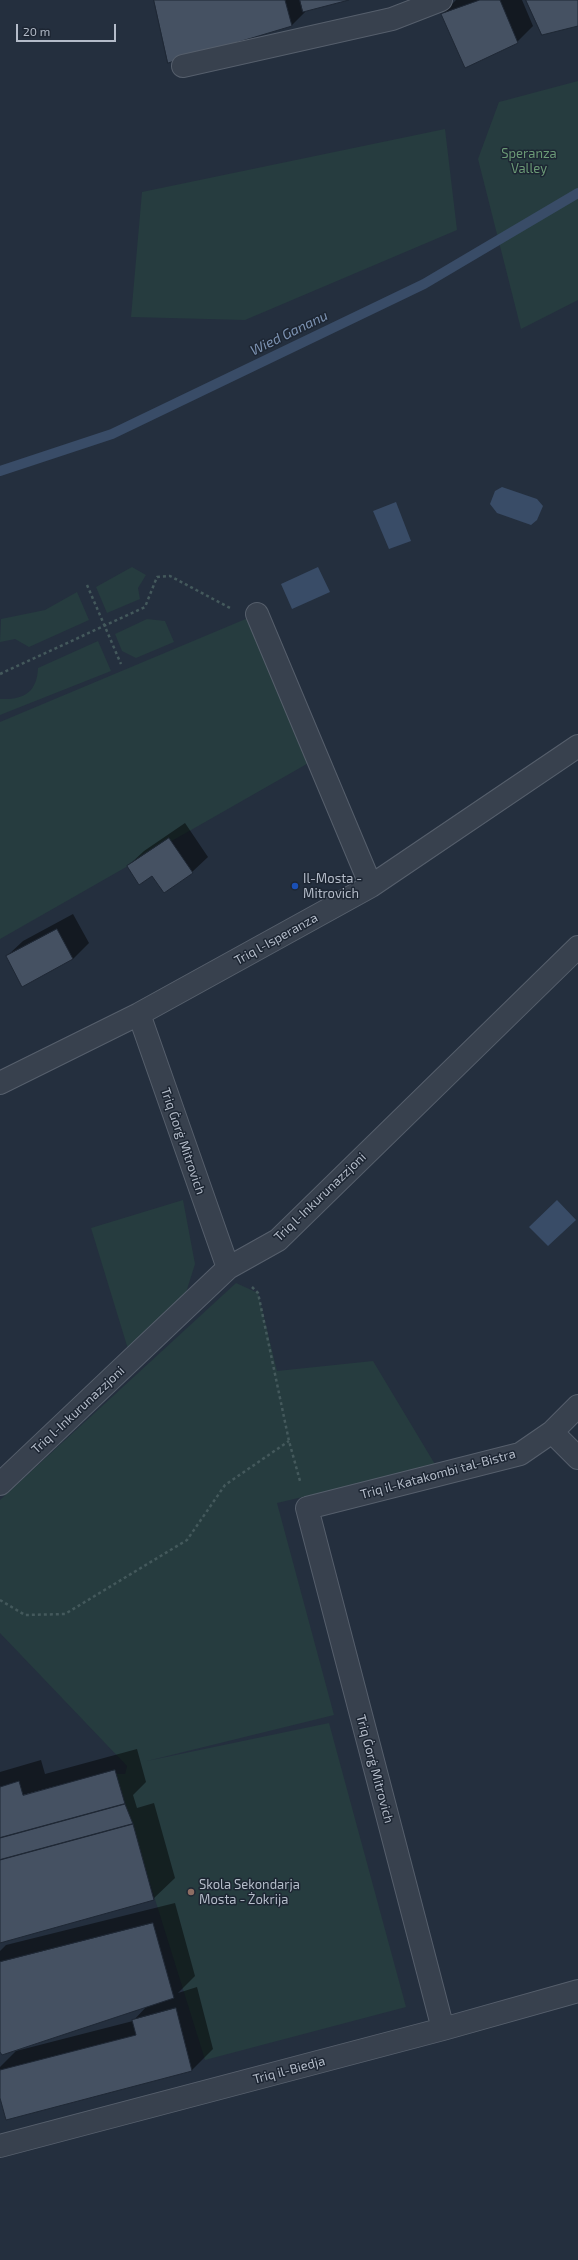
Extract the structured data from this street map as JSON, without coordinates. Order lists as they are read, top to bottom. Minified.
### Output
{"streets":{"street":["Triq l-Isperanza","Triq Ġorġ Mitrovich","Triq l-Inkurunazzjoni","Triq il-Katakombi tal-Bistra","Triq il-Biedja"]},"crossings":[["Triq l-Isperanza","Triq Ġorġ Mitrovich"],["Triq Ġorġ Mitrovich","Triq l-Inkurunazzjoni"],["Triq Ġorġ Mitrovich","Triq il-Katakombi tal-Bistra"],["Triq Ġorġ Mitrovich","Triq il-Biedja"]],"water":["Wied Gananu"],"parks":["Speranza Valley"],"places":["Il-Mosta - Mitrovich","Skola Sekondarja Mosta - Żokrija"],"scale_bar":"20 m"}
